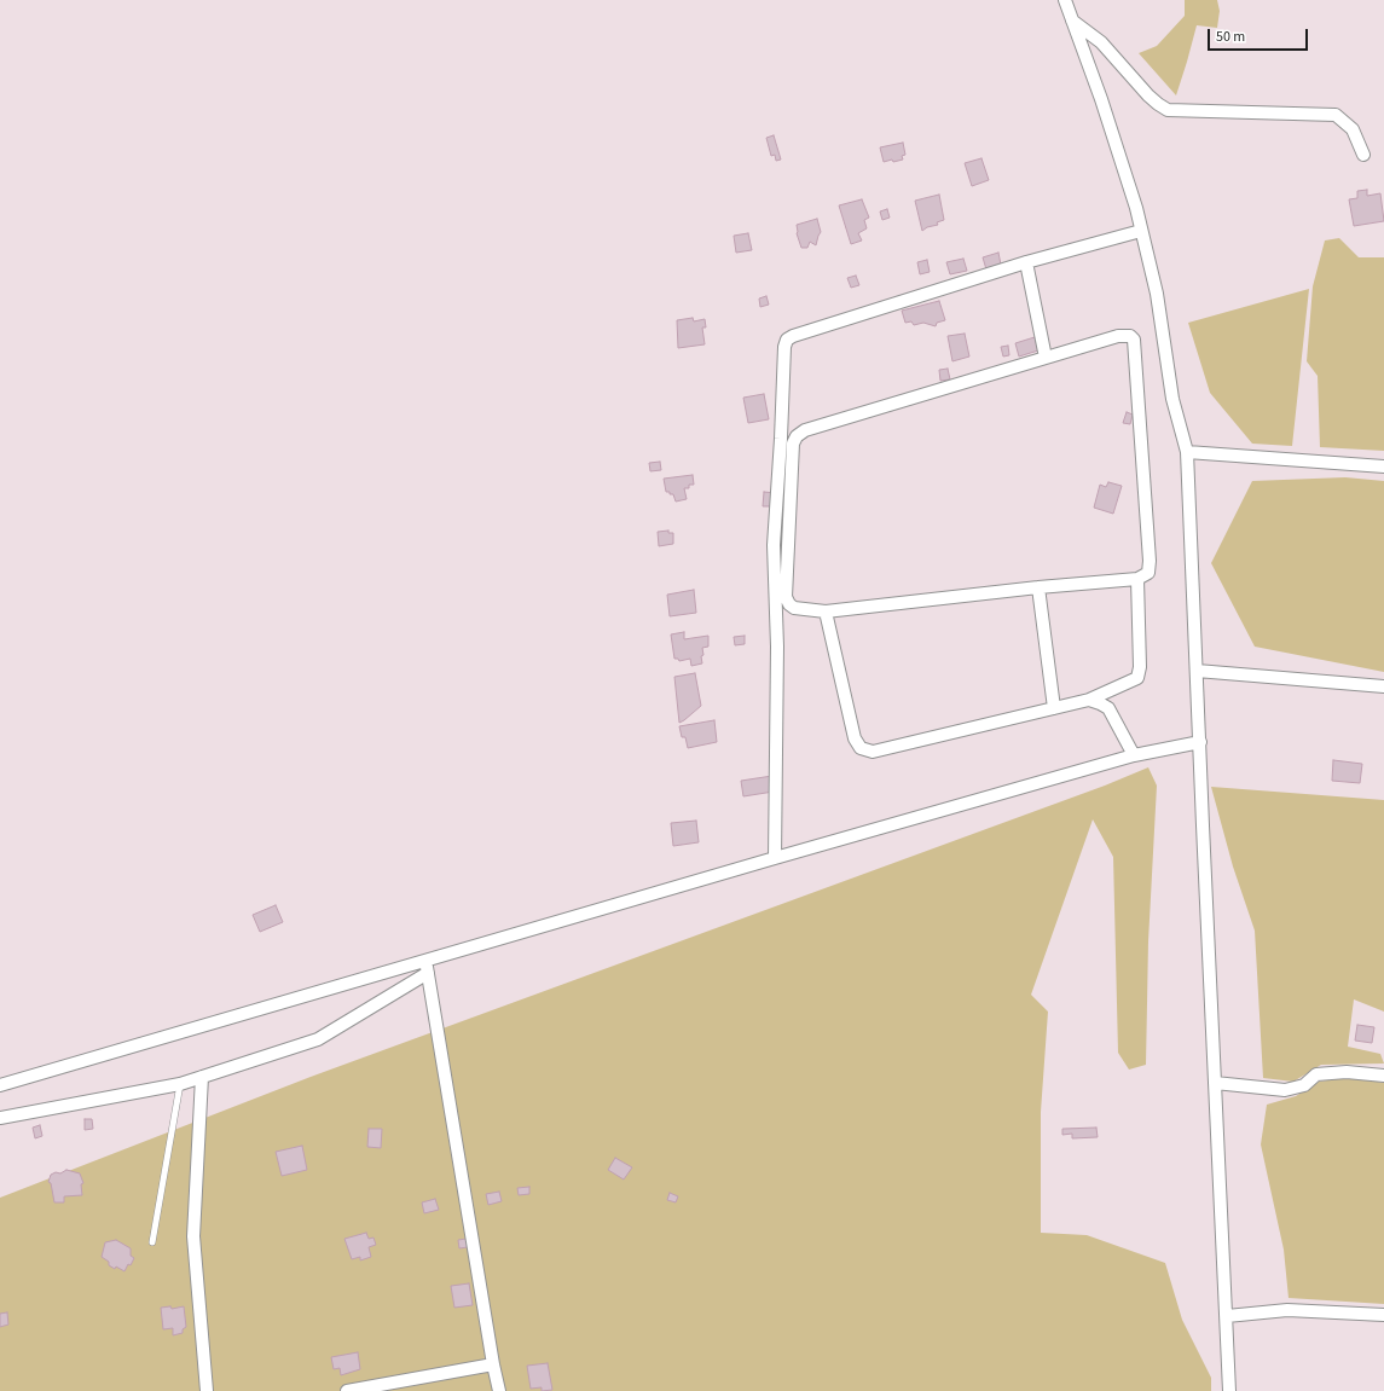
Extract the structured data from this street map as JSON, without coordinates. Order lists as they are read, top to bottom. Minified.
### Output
{"scale_bar":"50 m"}
